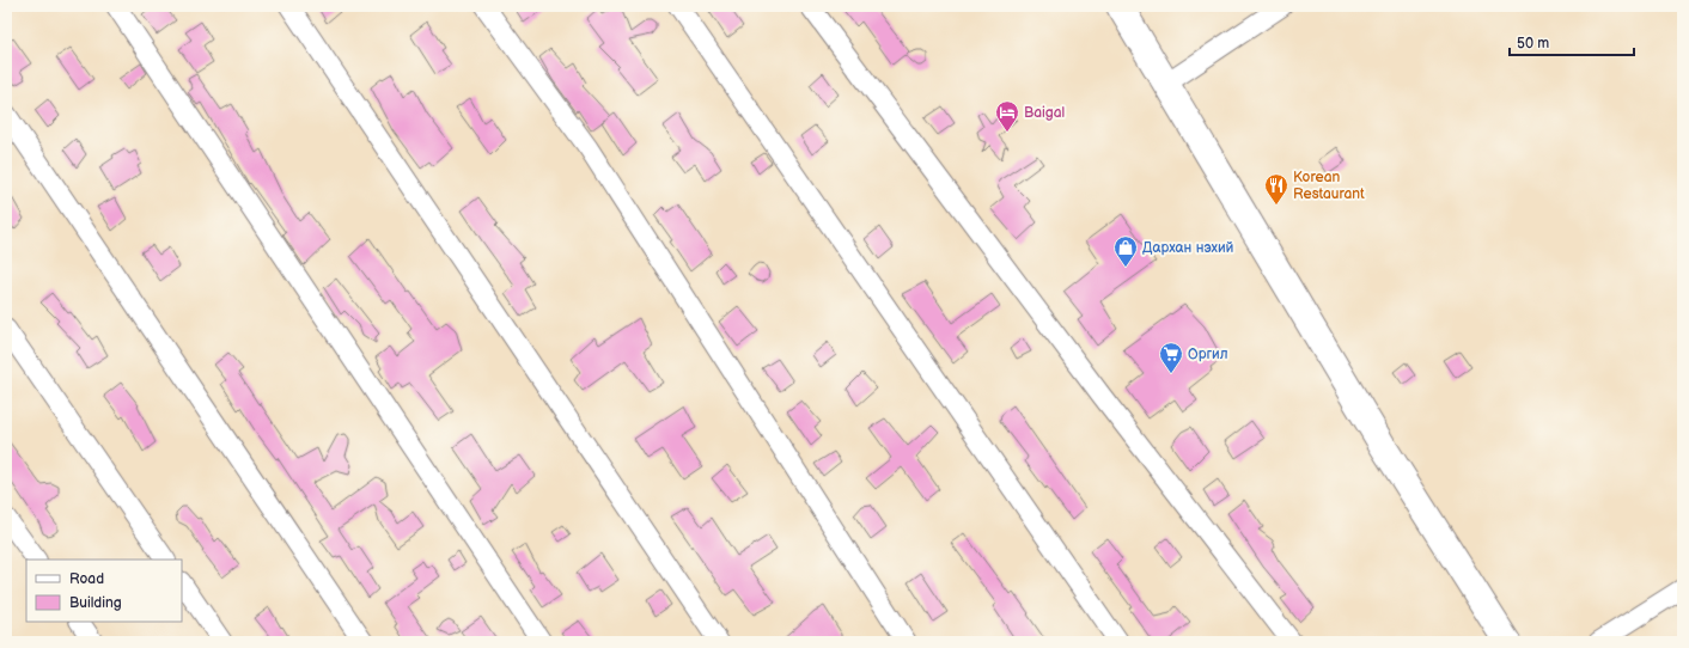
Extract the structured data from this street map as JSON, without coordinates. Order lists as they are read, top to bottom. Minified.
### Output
{"places":{"hotel":["Baigal"],"restaurant":["Korean Restaurant"],"shop":["Дархан нэхий"],"supermarket":["Оргил"]},"legend":["Road","Building"],"scale_bar":"50 m"}
